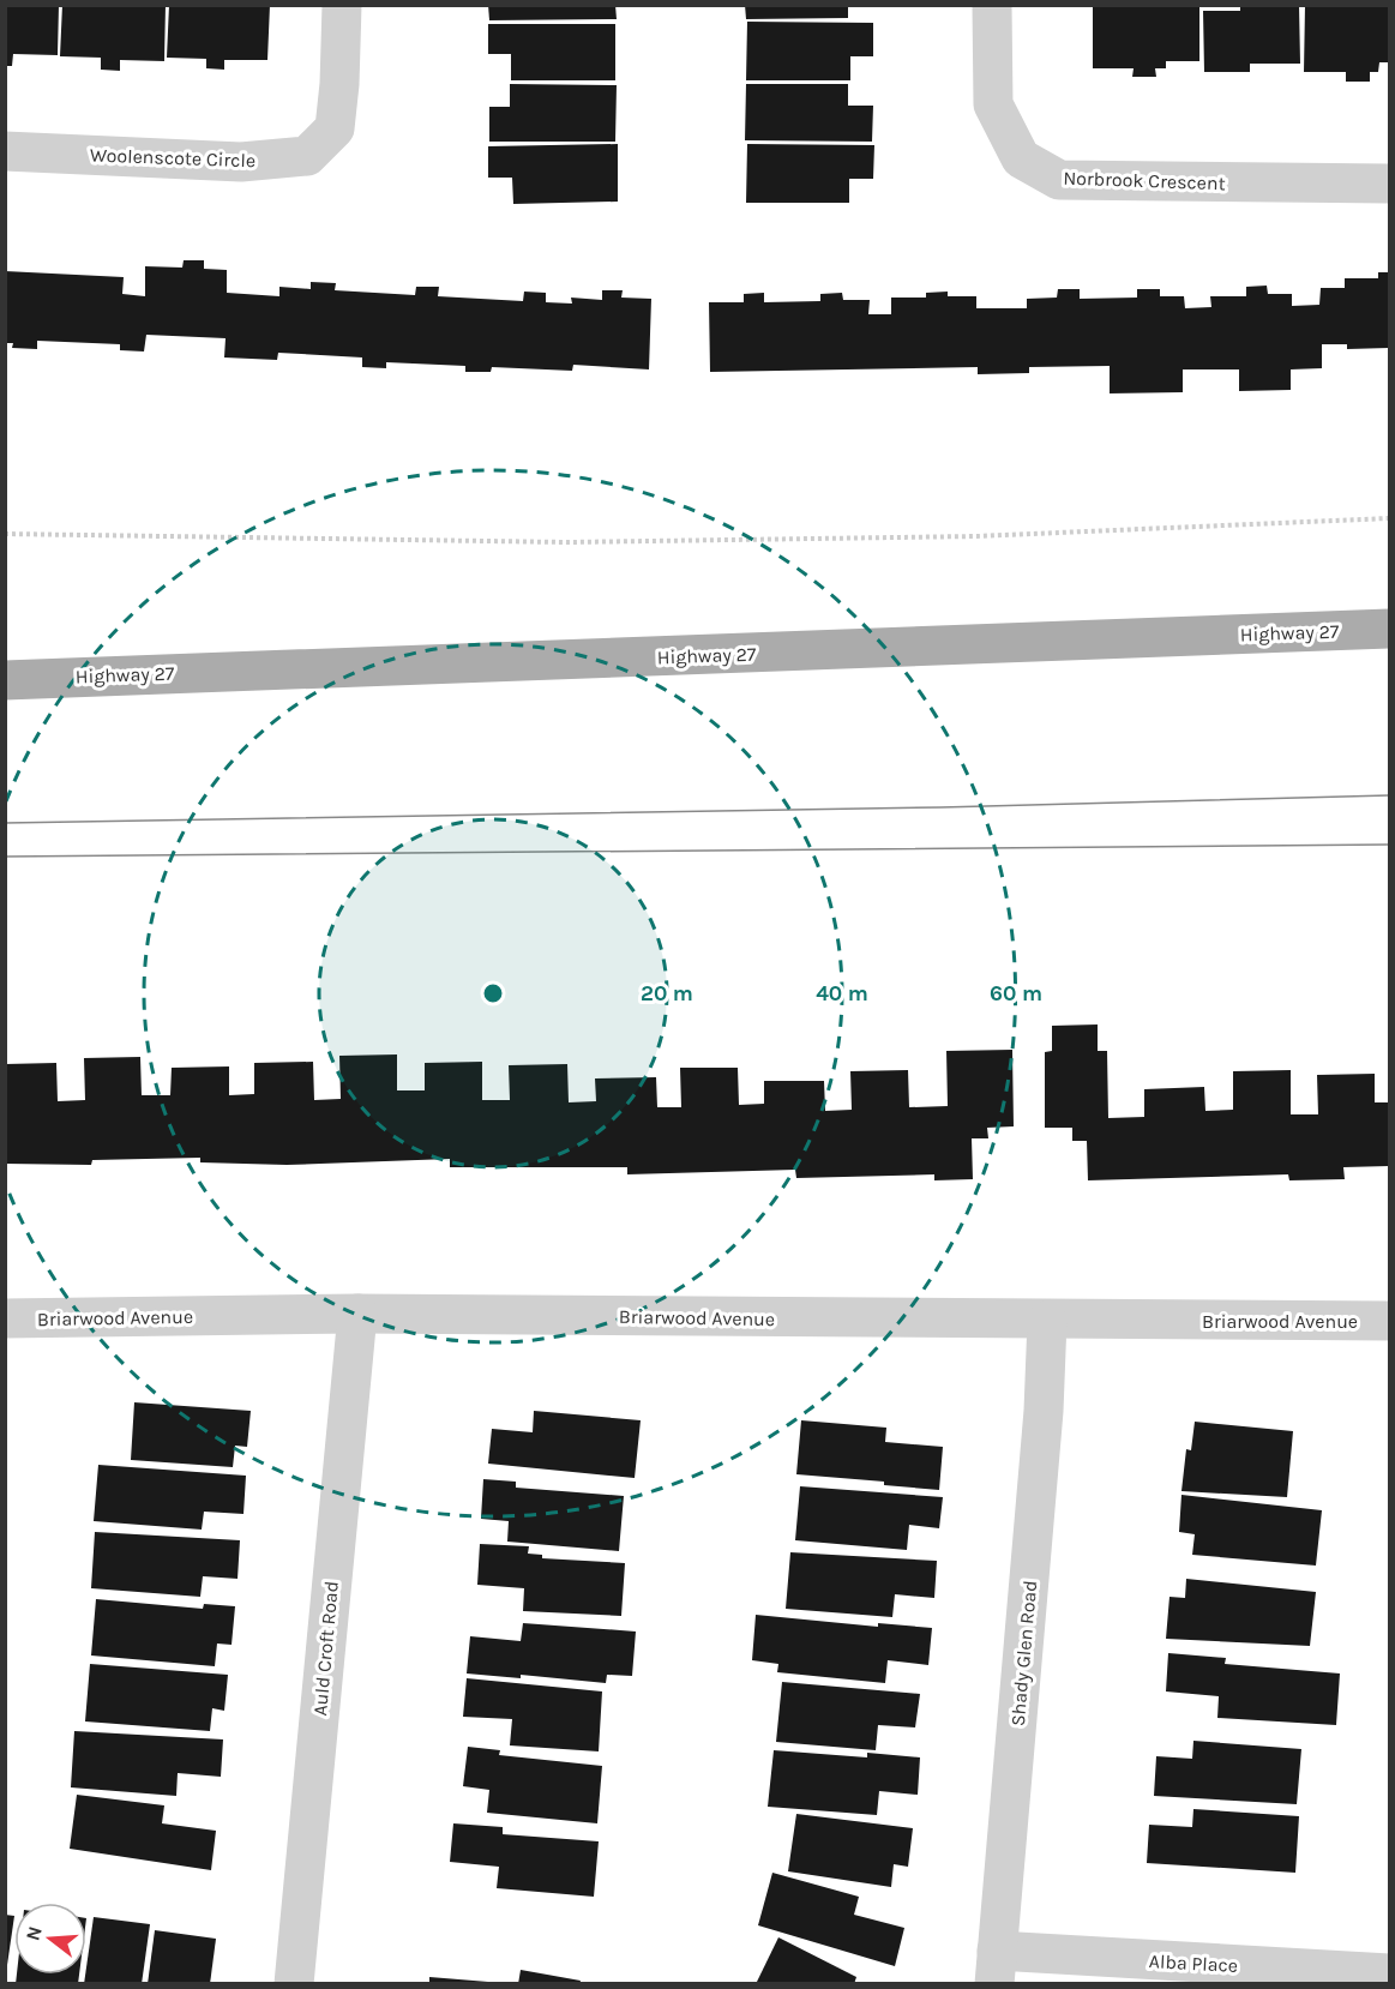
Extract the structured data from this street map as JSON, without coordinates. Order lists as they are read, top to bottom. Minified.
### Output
{"streets":{"main road":["Highway 27"],"street":["Woolenscote Circle","Norbrook Crescent","Briarwood Avenue","Auld Croft Road","Shady Glen Road","Alba Place"]},"crossings":[["Briarwood Avenue","Auld Croft Road"],["Briarwood Avenue","Shady Glen Road"],["Shady Glen Road","Alba Place"]],"north":"left","rings":["20 m","40 m","60 m"]}
